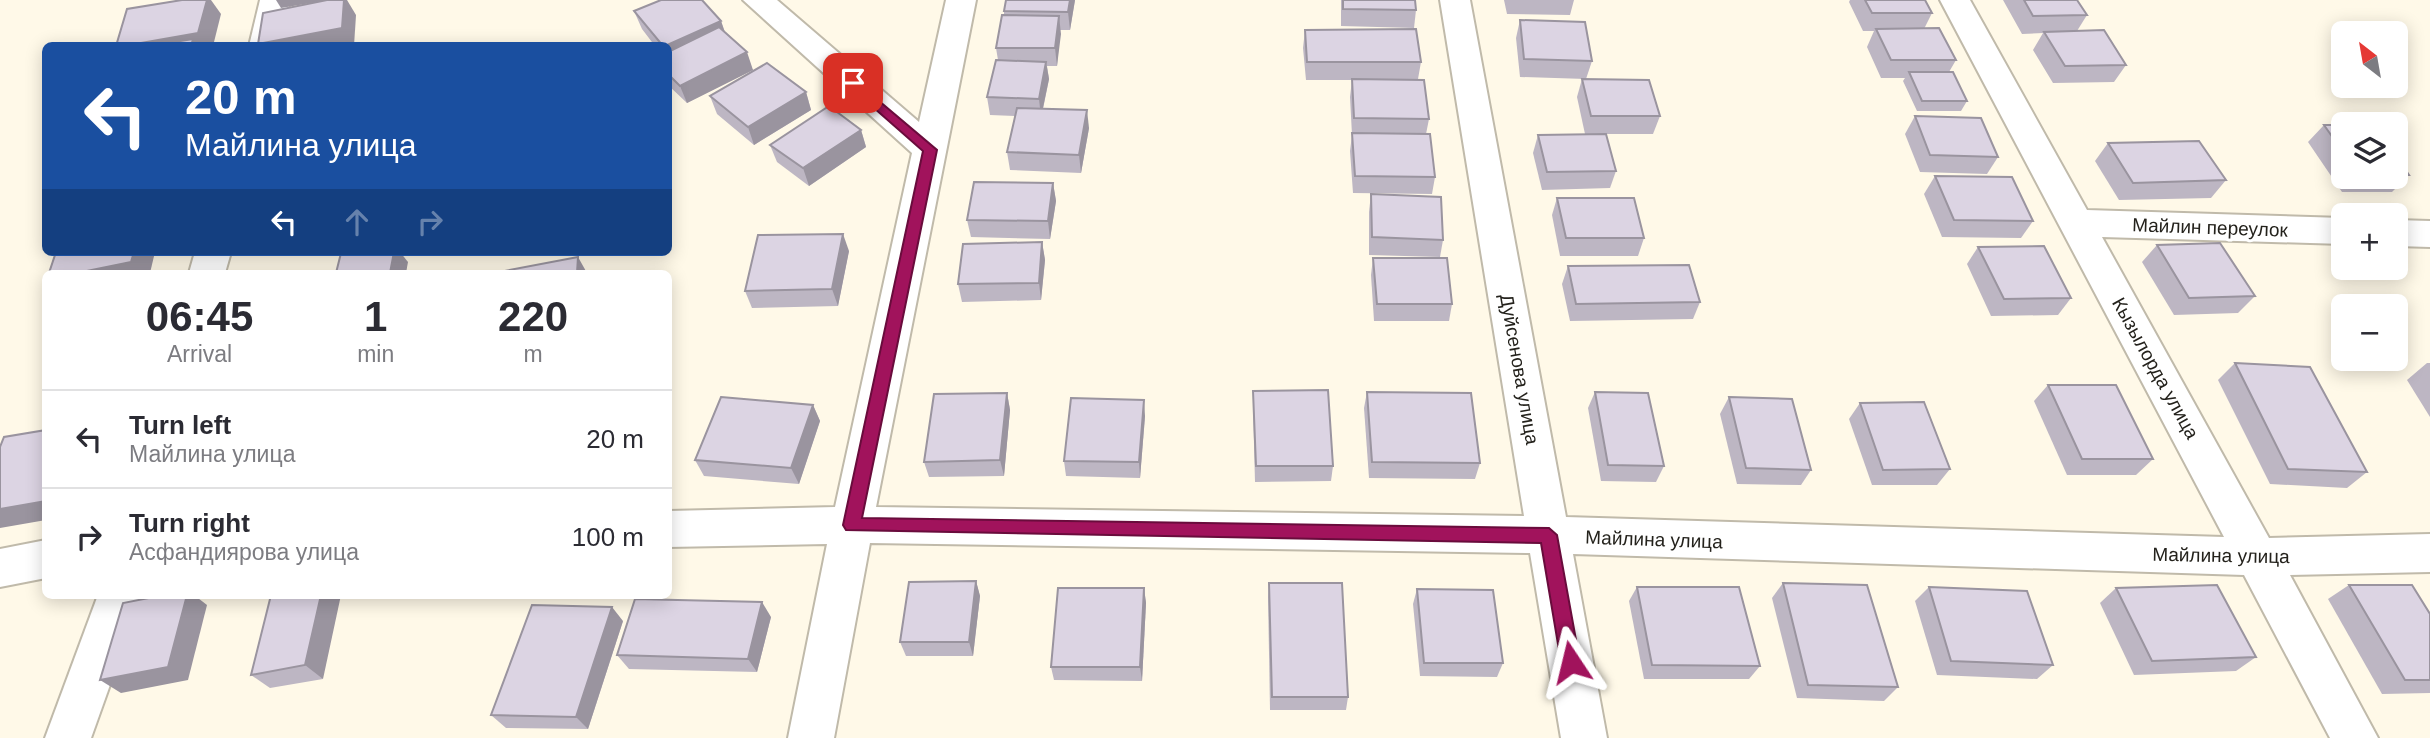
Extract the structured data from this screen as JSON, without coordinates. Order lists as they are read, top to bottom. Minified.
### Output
{"streets":{"street":["Майлин переулок","Кызылорда улица","Дуйсенова улица","Майлина улица"]},"crossings":[["Майлин переулок","Кызылорда улица"],["Кызылорда улица","Майлина улица"],["Дуйсенова улица","Майлина улица"]],"north":"top left","page":{"map_buttons":["+","−"],"turn":["20 m","Майлина улица"],"eta":["06:45","Arrival","1","min","220","m"],"list":[{"name":"Turn left","note":"Майлина улица","value":"20 m"},{"name":"Turn right","note":"Асфандиярова улица","value":"100 m"}]}}
